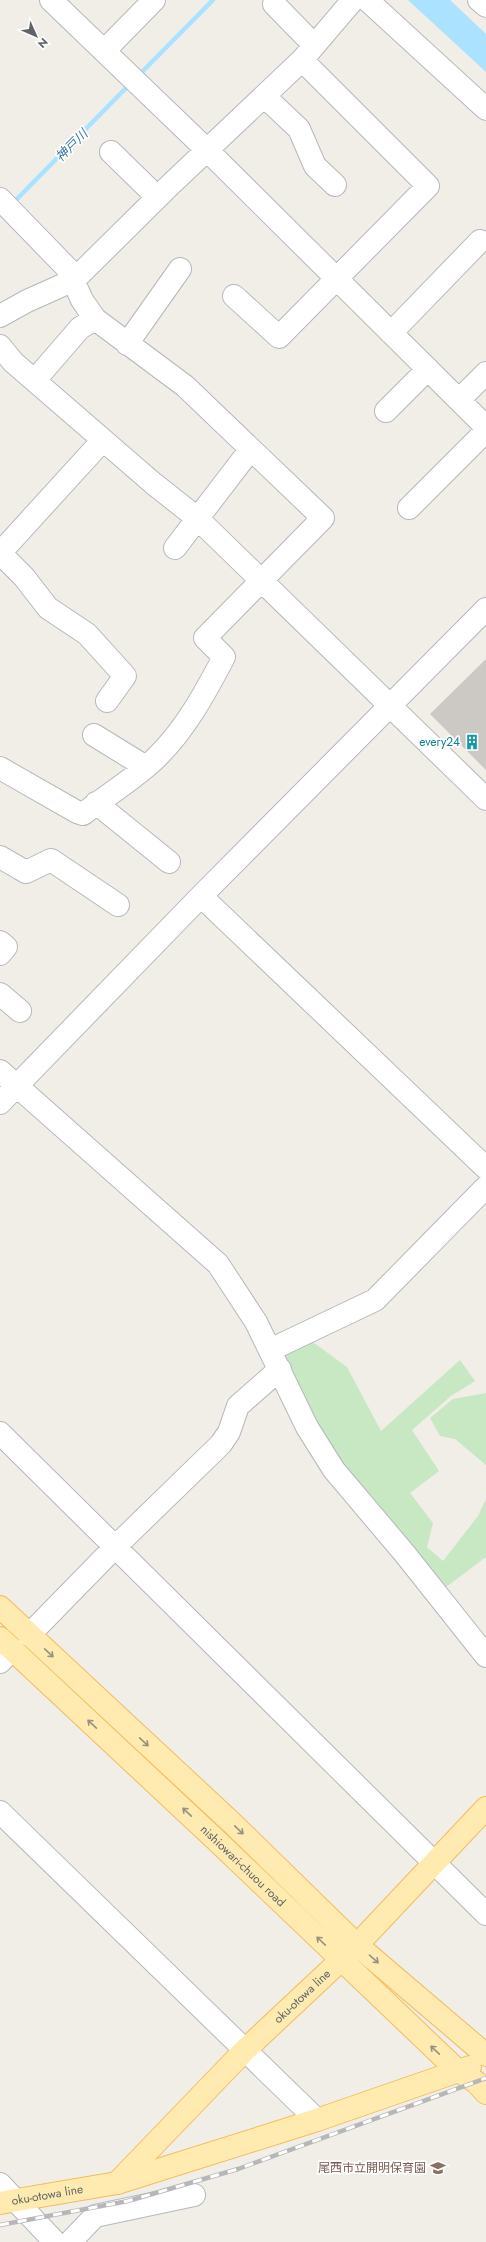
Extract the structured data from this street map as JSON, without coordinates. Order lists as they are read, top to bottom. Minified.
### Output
{"streets":{"main road":["nishiowari-chuou road","oku-otowa line"]},"crossings":[["nishiowari-chuou road","oku-otowa line"]],"water":["神戸川"],"places":{"building":["every24"],"school or university":["尾西市立開明保育園"]},"north":"bottom right"}
